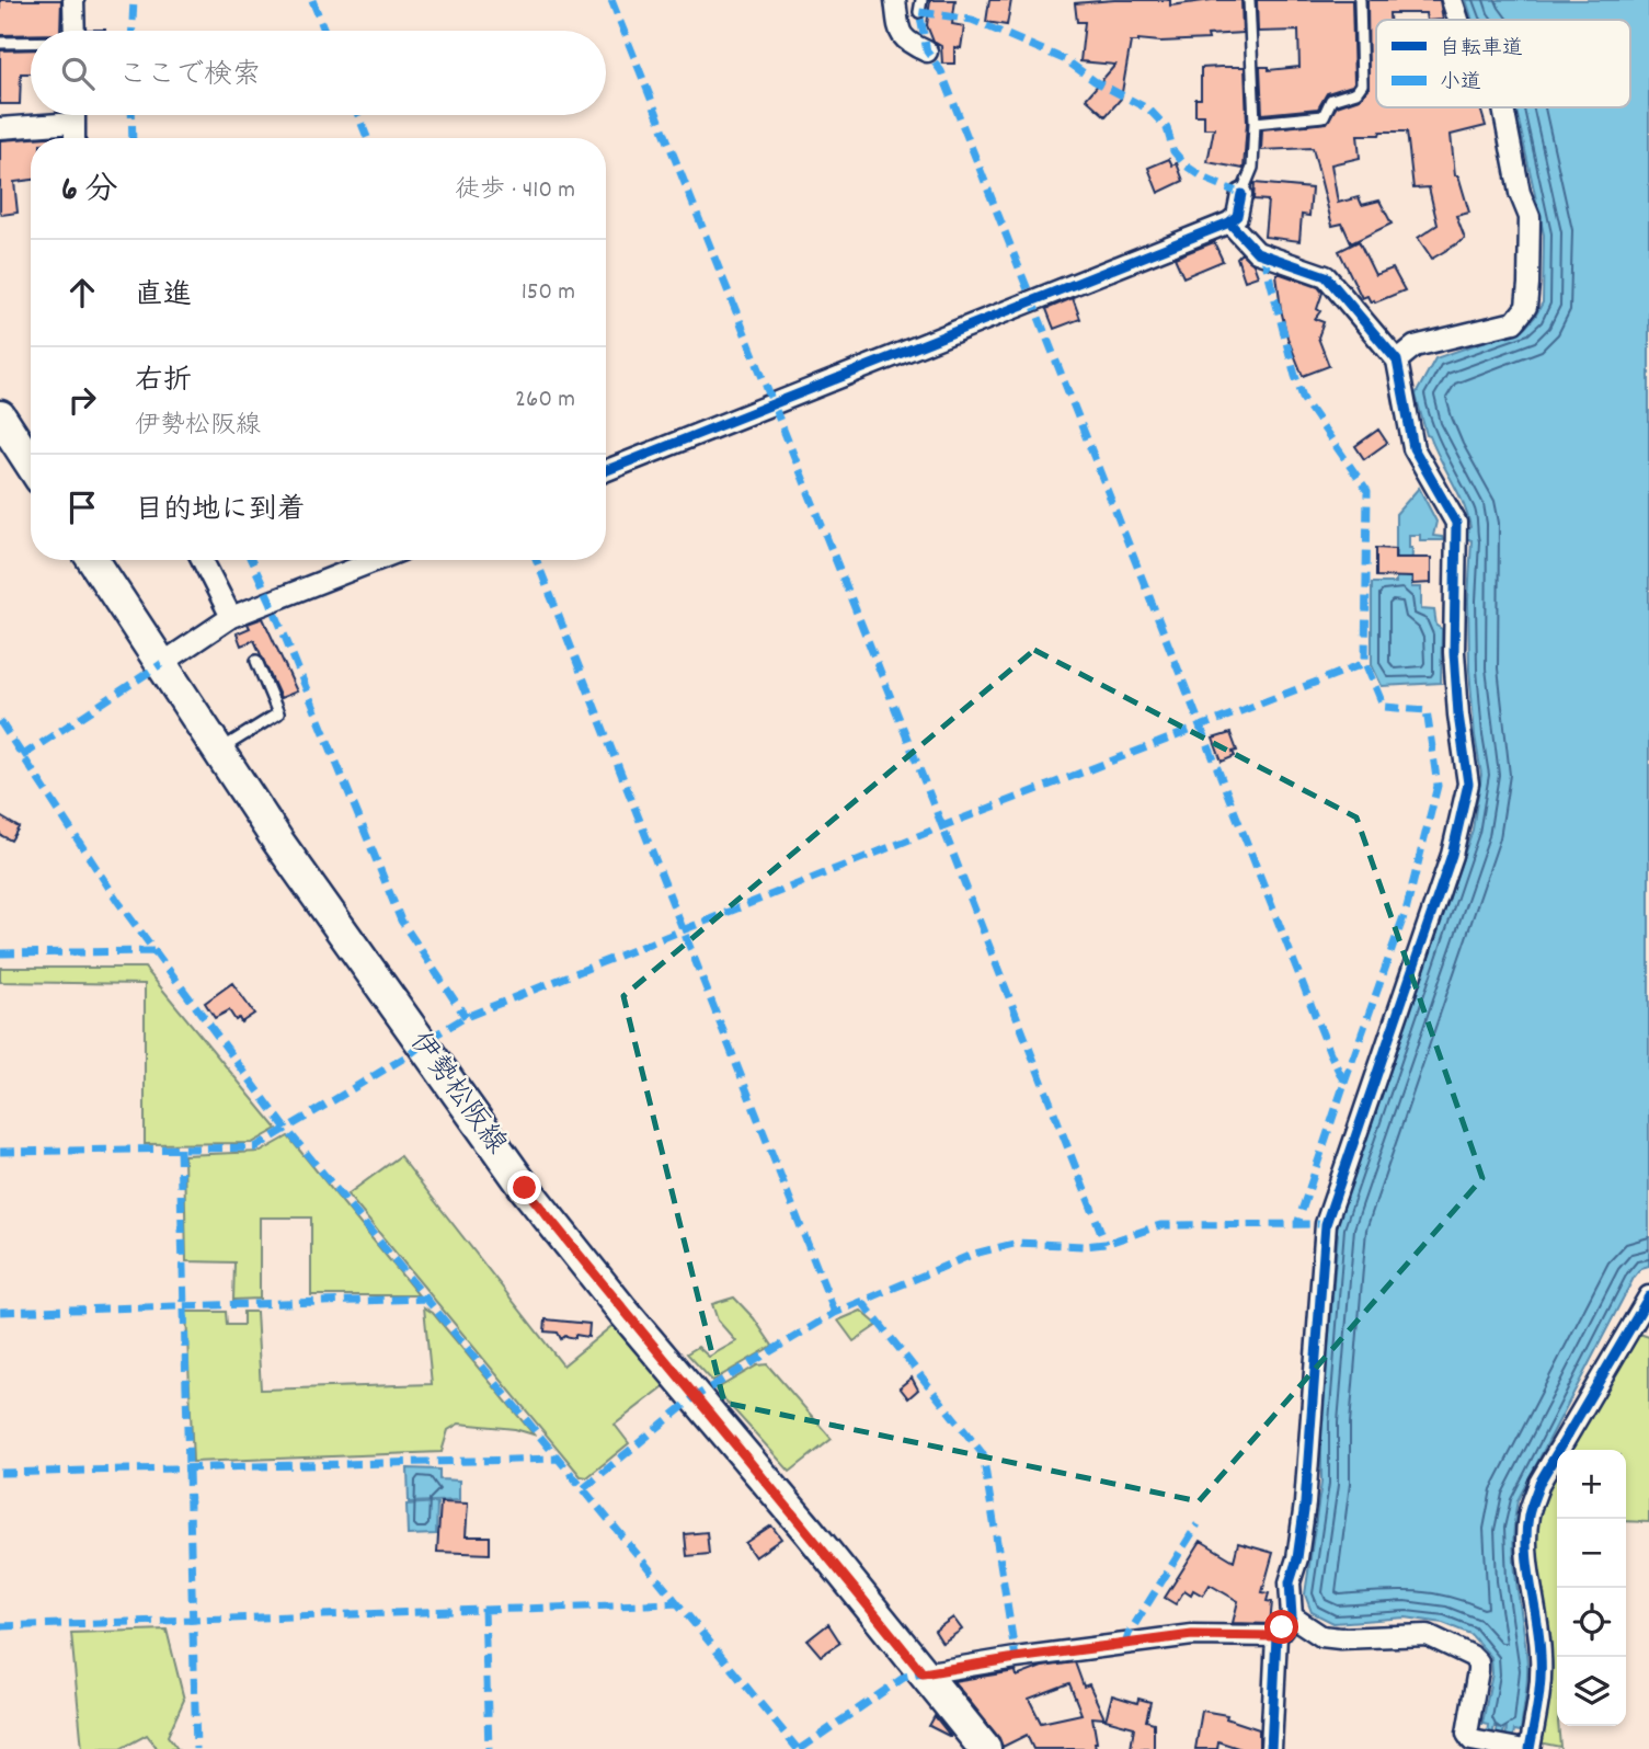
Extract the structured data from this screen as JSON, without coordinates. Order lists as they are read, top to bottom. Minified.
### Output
{"streets":{"main road":["伊勢松阪線"]},"legend":["自転車道","小道"],"page":{"search":"ここで検索","heading":["6 分","徒歩 · 410 m"],"list":[["直進","150 m"],["右折","伊勢松阪線","260 m"],"目的地に到着"],"map_buttons":["+","−"]}}
